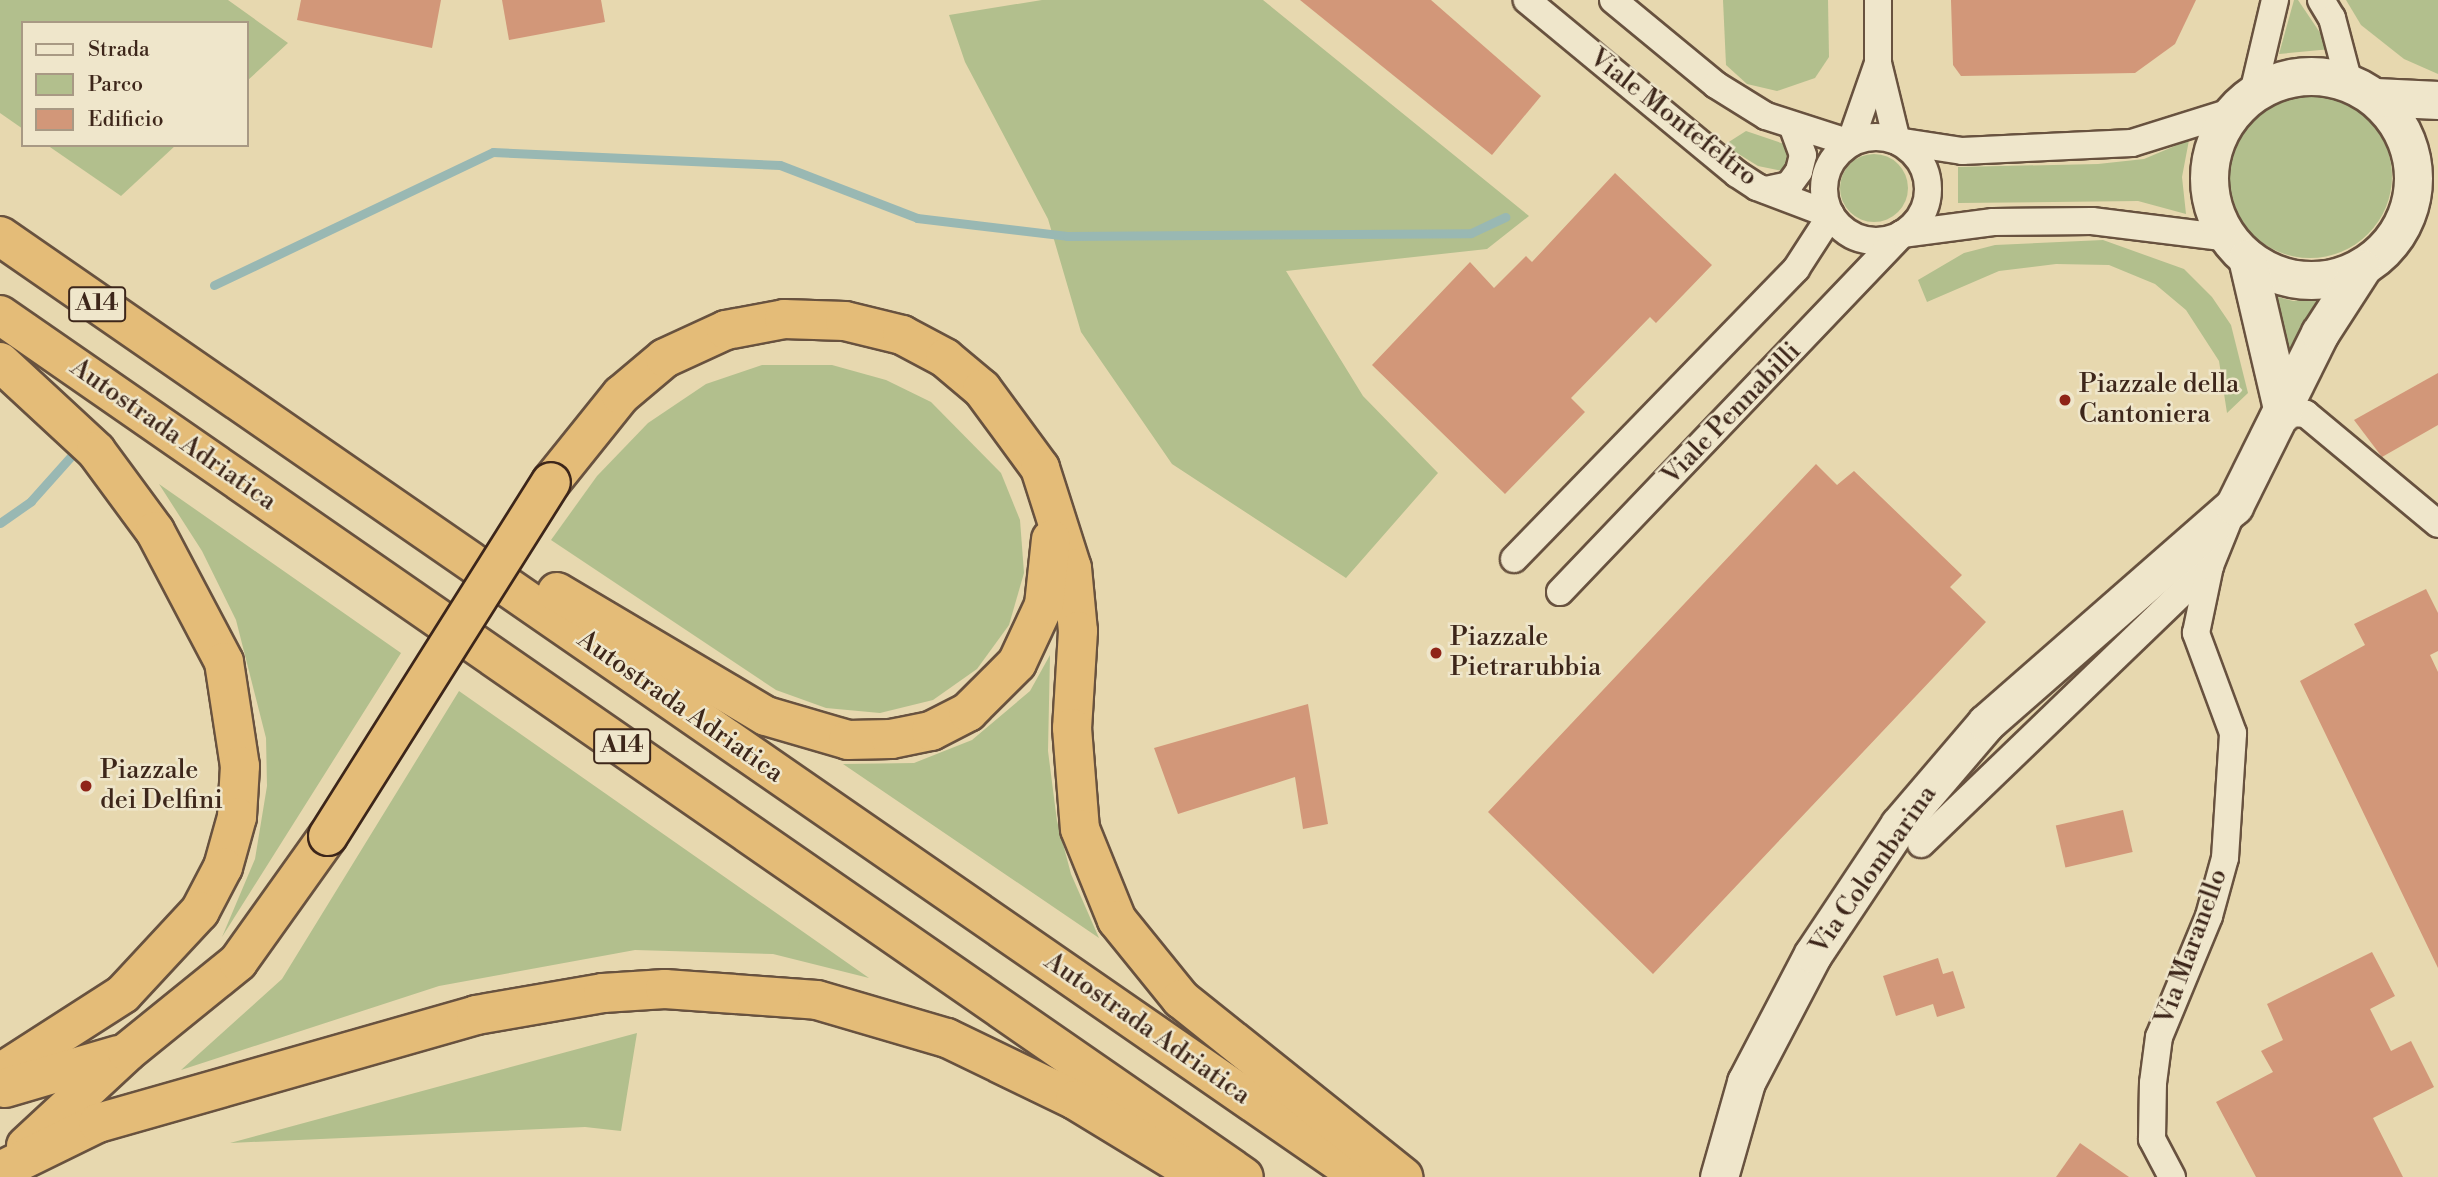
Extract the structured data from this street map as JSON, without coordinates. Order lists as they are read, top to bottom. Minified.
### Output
{"streets":{"highway":["A14","Autostrada Adriatica"],"street":["Viale Montefeltro","Viale Pennabilli","Via Colombarina","Via Maranello"]},"crossings":[["Viale Montefeltro","Viale Pennabilli"],["Via Colombarina","Via Maranello"]],"places":["Piazzale della Cantoniera","Piazzale Pietrarubbia","Piazzale dei Delfini"],"legend":["Strada","Parco","Edificio"]}
